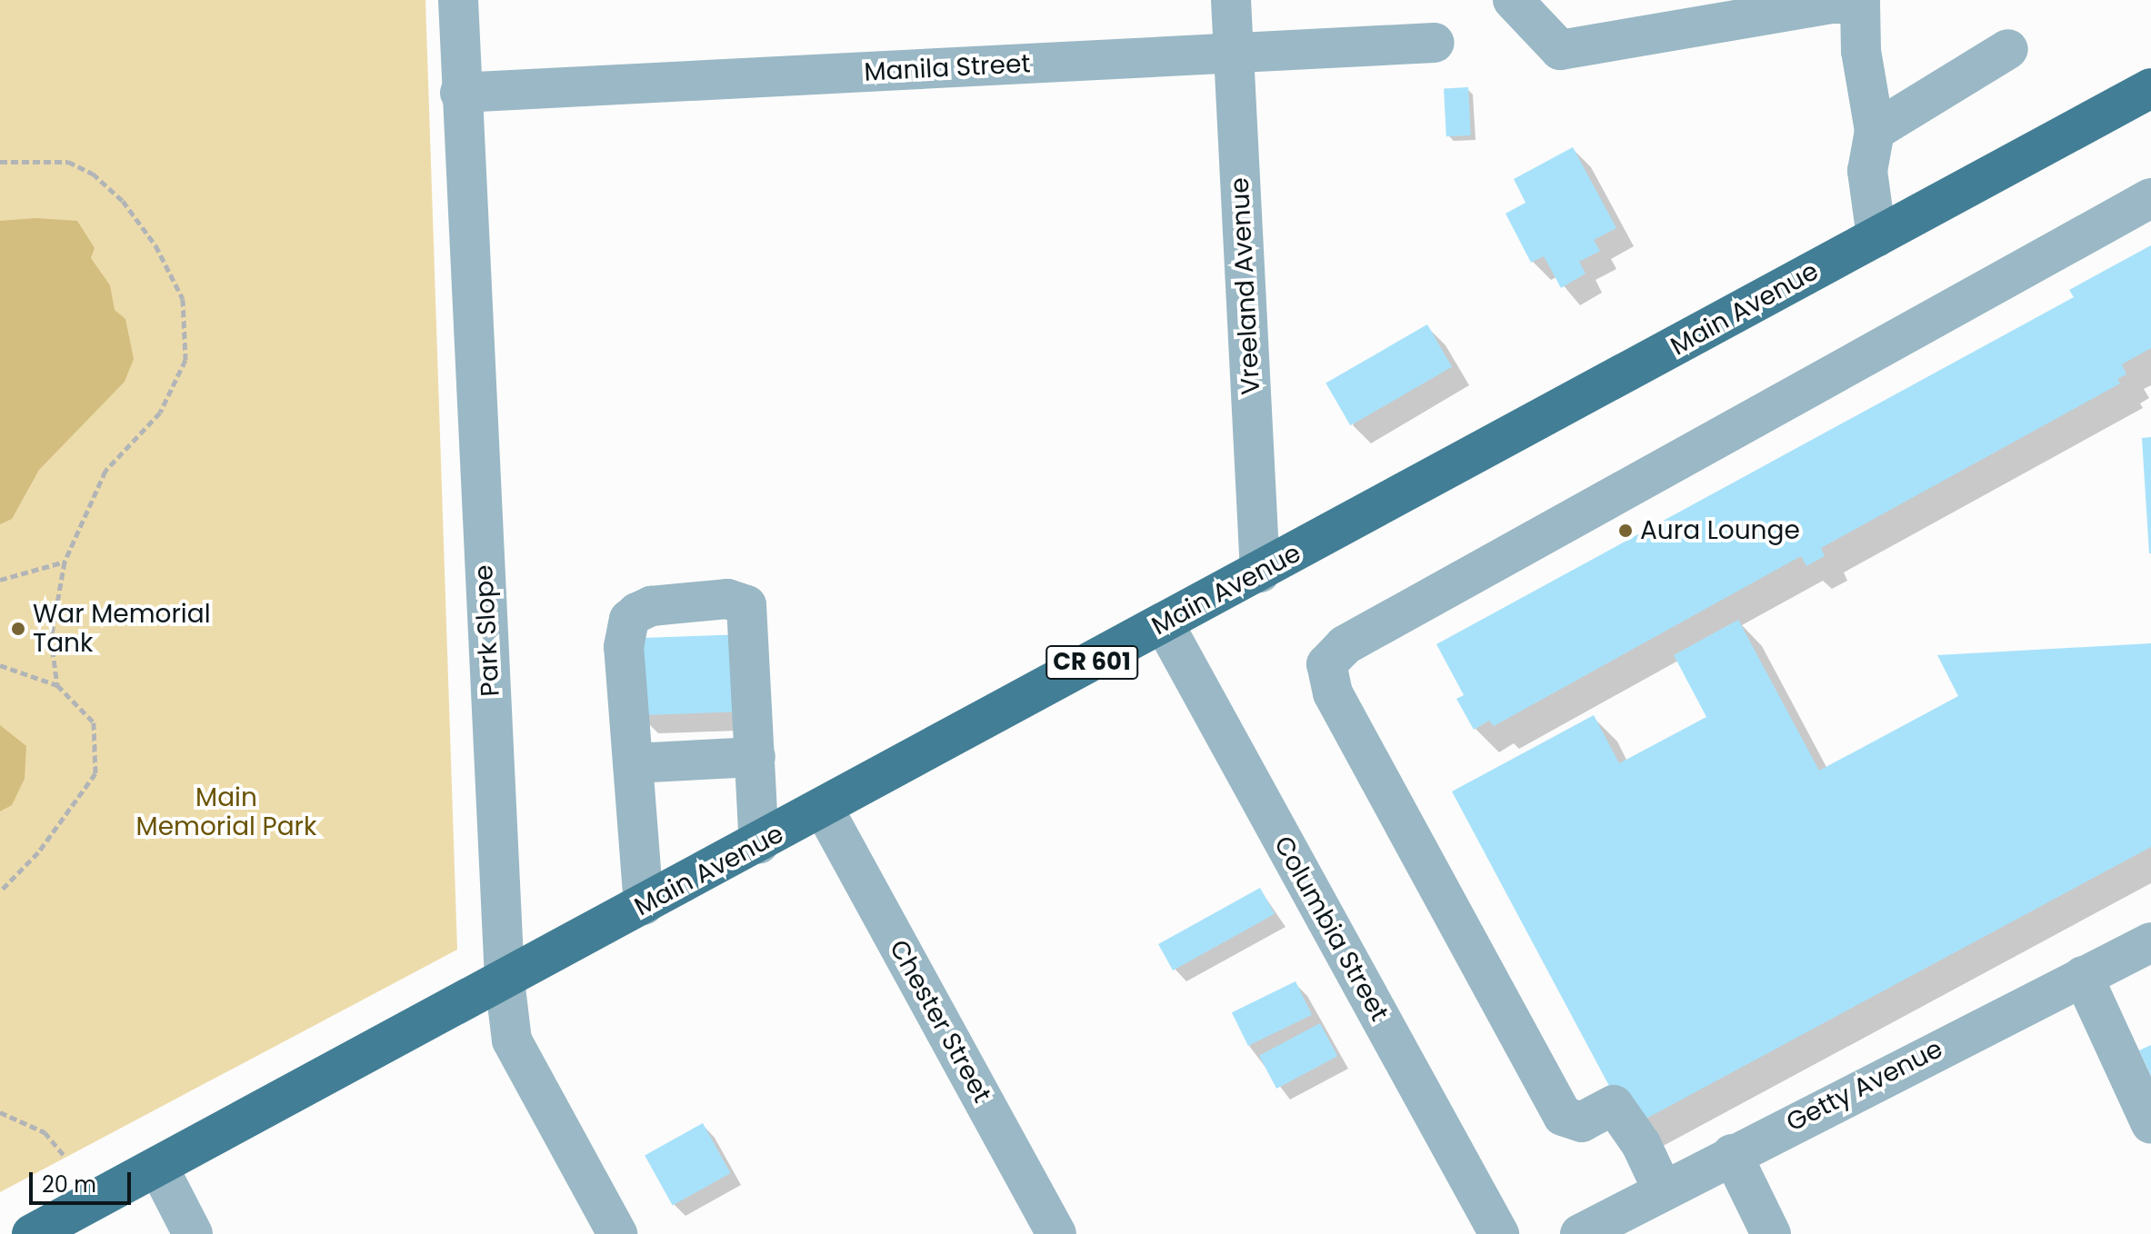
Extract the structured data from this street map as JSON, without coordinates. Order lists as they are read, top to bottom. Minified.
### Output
{"streets":{"main road":["Main Avenue","CR 601"],"street":["Manila Street","Vreeland Avenue","Park Slope","Columbia Street","Chester Street","Getty Avenue"]},"crossings":[["Manila Street","Vreeland Avenue"],["Manila Street","Park Slope"],["Vreeland Avenue","Main Avenue"],["Main Avenue","Park Slope"],["Main Avenue","Columbia Street"],["Main Avenue","Chester Street"]],"parks":["Main Memorial Park"],"places":["Aura Lounge","War Memorial Tank"],"scale_bar":"20 m"}
